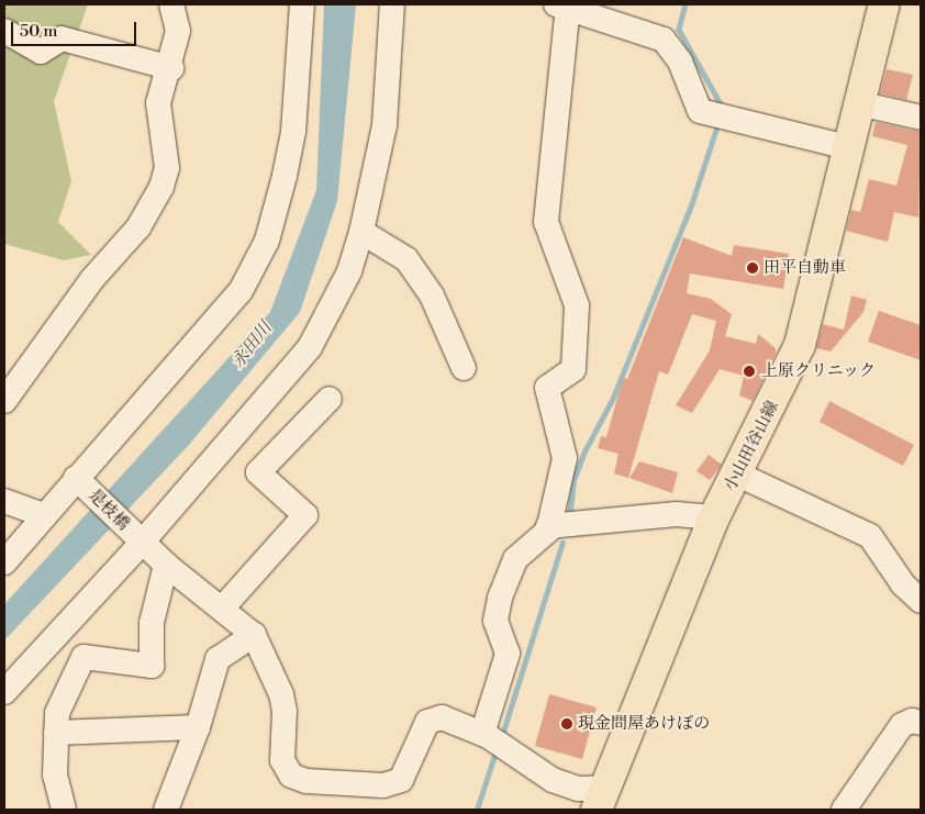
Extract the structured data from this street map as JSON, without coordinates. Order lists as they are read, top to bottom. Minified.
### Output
{"streets":{"main road":["小山田谷山線"],"street":["是枝橋"]},"water":["永田川"],"places":["田平自動車","上原クリニック","現金問屋あけぼの"],"scale_bar":"50 m"}
